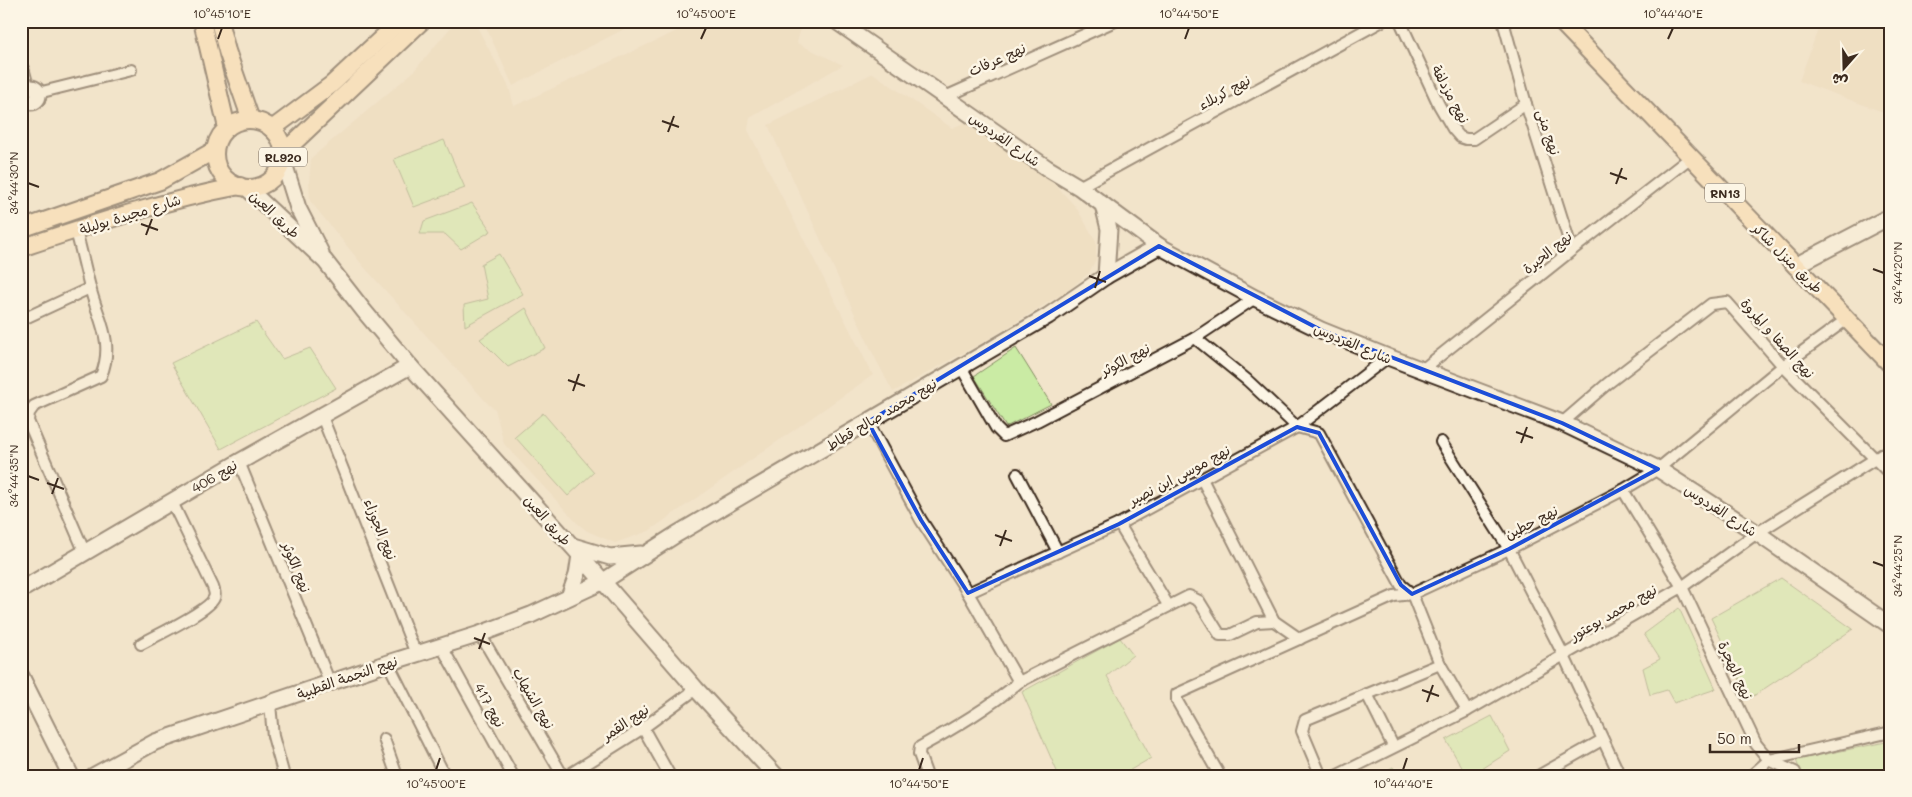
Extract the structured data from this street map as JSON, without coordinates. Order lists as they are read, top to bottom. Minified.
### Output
{"streets":{"main road":["RL920","RN13","شارع مجيدة بوليلة","طريق منزل شاكر"],"street":["نهج عرفات","نهج كربلاء","نهج مزدلفة","نهج منى","شارع الفردوس","طريق العين","نهج الحيرة","نهج الصفا و المروة","نهج الكوثر","نهج محمد صالح قطاط","نهج موسى ابن نصير","نهج 406","نهج حطين","نهج الجوزاء","نهج محمد بوعتور","نهج الهجرة","نهج النجمة القطبية","نهج الشهاب","نهج 417","نهج القمر"]},"crossings":[["نهج عرفات","شارع الفردوس"],["نهج كربلاء","شارع الفردوس"],["نهج مزدلفة","نهج منى"],["نهج منى","نهج الحيرة"],["شارع الفردوس","نهج الحيرة"],["شارع الفردوس","نهج الصفا و المروة"],["شارع الفردوس","نهج الكوثر"],["شارع الفردوس","نهج محمد صالح قطاط"],["شارع الفردوس","نهج موسى ابن نصير"],["شارع الفردوس","نهج حطين"],["شارع الفردوس","نهج محمد بوعتور"],["RL920","شارع مجيدة بوليلة"],["RL920","طريق العين"],["شارع مجيدة بوليلة","طريق العين"],["طريق العين","نهج محمد صالح قطاط"],["طريق العين","نهج 406"],["طريق العين","نهج النجمة القطبية"],["طريق العين","نهج القمر"],["نهج الحيرة","طريق منزل شاكر"],["طريق منزل شاكر","نهج حطين"],["نهج الصفا و المروة","نهج حطين"],["نهج الصفا و المروة","نهج محمد بوعتور"],["نهج الكوثر","نهج محمد صالح قطاط"],["نهج الكوثر","نهج 406"],["نهج الكوثر","نهج النجمة القطبية"],["نهج محمد صالح قطاط","نهج النجمة القطبية"],["نهج 406","نهج الجوزاء"],["نهج حطين","نهج الهجرة"],["نهج الجوزاء","نهج النجمة القطبية"],["نهج محمد بوعتور","نهج الهجرة"],["نهج النجمة القطبية","نهج الشهاب"],["نهج النجمة القطبية","نهج 417"]],"scale_bar":"50 m","north":"bottom","coordinates":["10°45'10\"E","10°45'00\"E","10°44'50\"E","10°44'40\"E","34°44'30\"N","34°44'20\"N","34°44'35\"N","34°44'25\"N"]}
